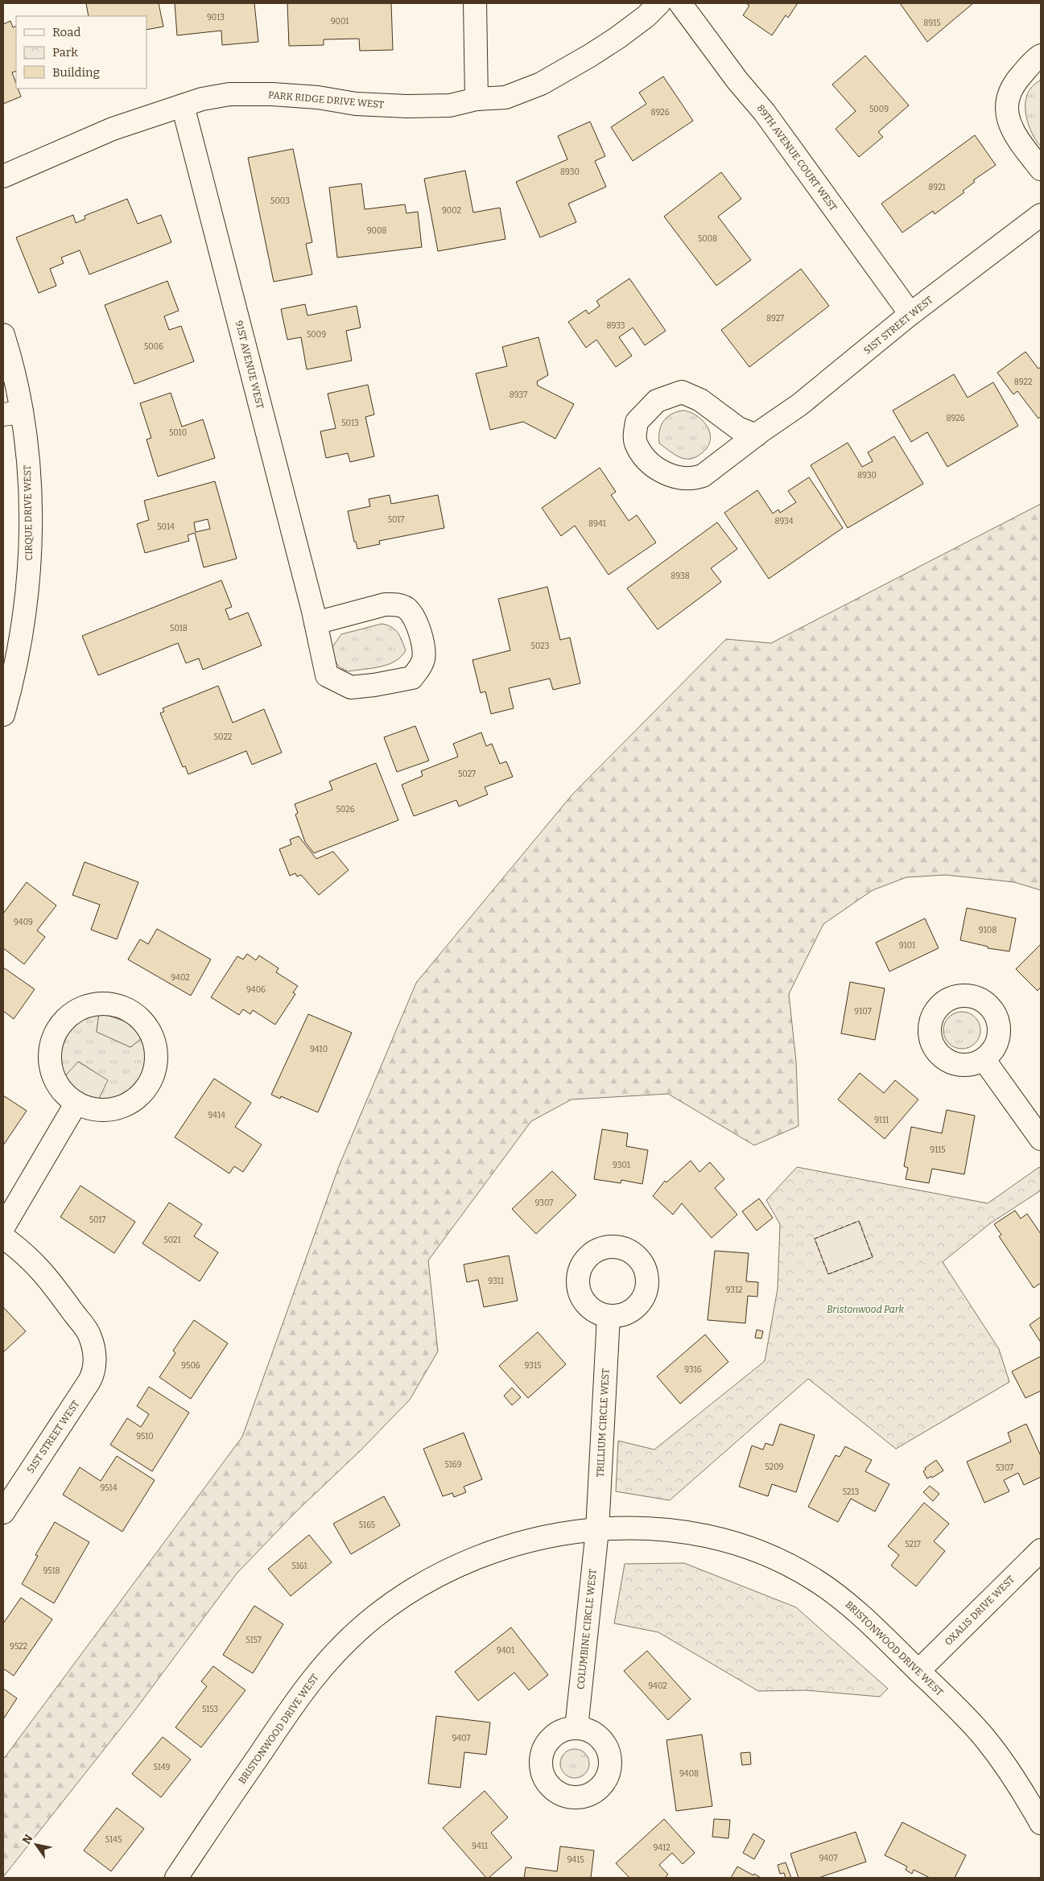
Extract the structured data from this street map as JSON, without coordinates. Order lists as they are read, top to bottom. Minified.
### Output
{"streets":{"street":["PARK RIDGE DRIVE WEST","89TH AVENUE COURT WEST","51ST STREET WEST","91ST AVENUE WEST","CIRQUE DRIVE WEST","TRILLIUM CIRCLE WEST","OXALIS DRIVE WEST","COLUMBINE CIRCLE WEST","BRISTONWOOD DRIVE WEST"]},"crossings":[["PARK RIDGE DRIVE WEST","91ST AVENUE WEST"],["89TH AVENUE COURT WEST","51ST STREET WEST"],["TRILLIUM CIRCLE WEST","COLUMBINE CIRCLE WEST"],["TRILLIUM CIRCLE WEST","BRISTONWOOD DRIVE WEST"],["OXALIS DRIVE WEST","BRISTONWOOD DRIVE WEST"],["COLUMBINE CIRCLE WEST","BRISTONWOOD DRIVE WEST"]],"parks":["Bristonwood Park"],"house_numbers":["9013","9001","8915","5009","8926","8930","8921","5003","9002","9008","5008","8927","8933","5009","5006","8922","8937","8926","5013","5010","8930","5017","8934","8941","5014","8938","5018","5023","5022","5027","5026","9409","9108","9101","9402","9406","9107","9410","9414","9111","9115","9301","9307","5017","5021","9311","9312","9506","9315","9316","9510","5169","5209","5307","9514","5213","5165","5217","5161","9518","5157","9522","9401","9402","5153","9407","5149","9408","5145","9411","9412","9407","9415"],"legend":["Road","Park","Building"],"north":"top left"}
